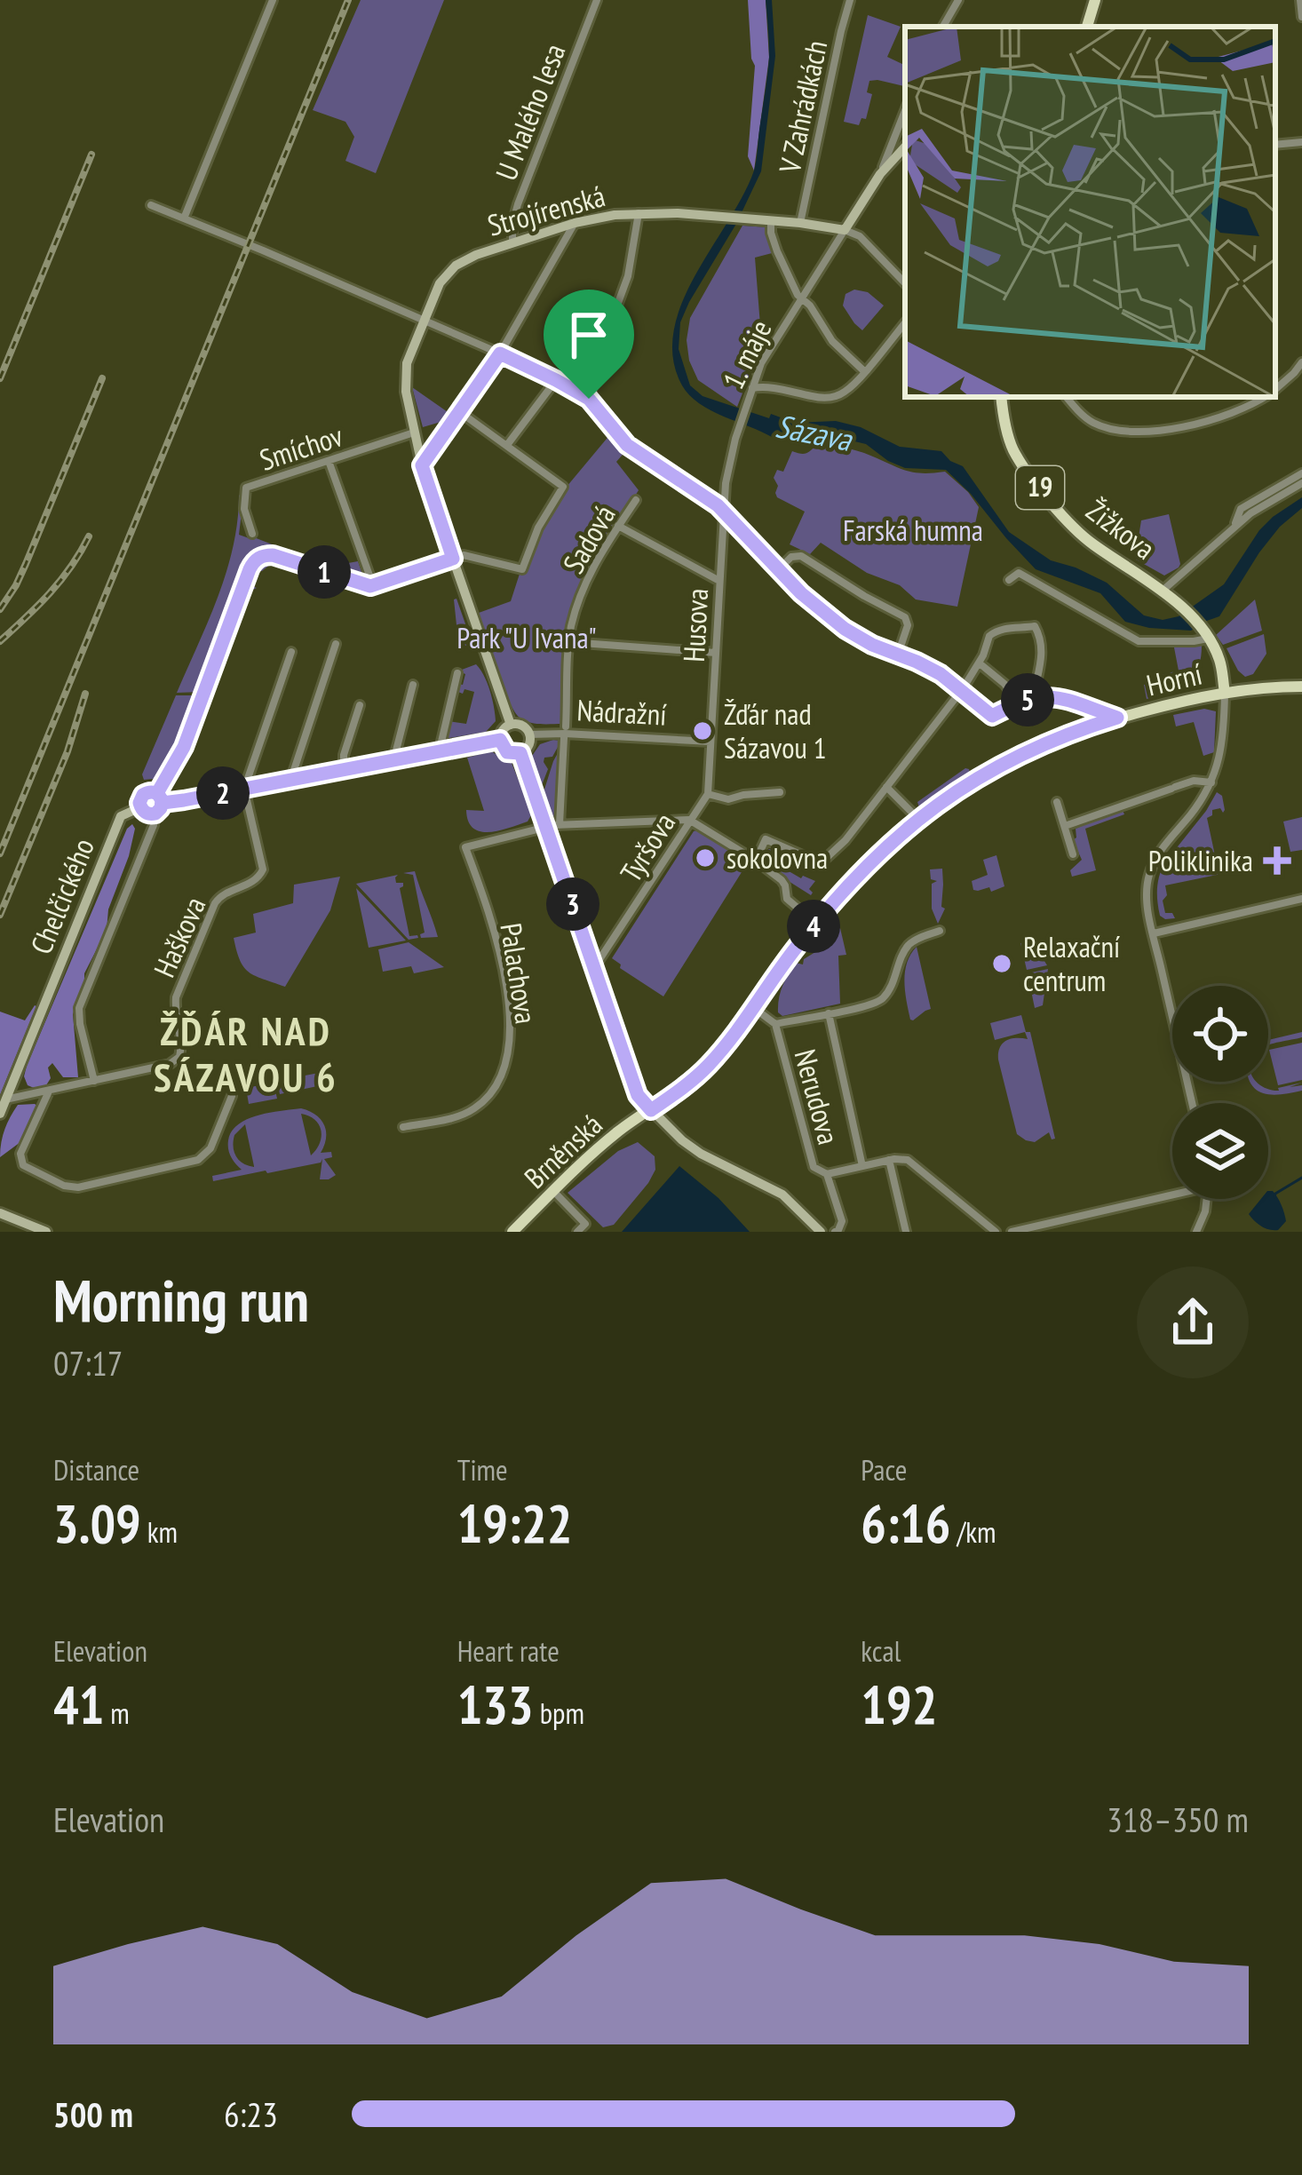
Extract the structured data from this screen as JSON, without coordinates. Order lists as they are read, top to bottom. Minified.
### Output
{"streets":{"main road":["19","Žižkova","Horní","Brněnská"],"street":["V Zahrádkách","U Malého lesa","Strojírenská","1. máje","Smíchov","Sadová","Husova","Nádražní","Tyršova","Chelčického","Haškova","Palachova","Nerudova"]},"crossings":[["V Zahrádkách","Strojírenská"],["U Malého lesa","Strojírenská"],["Strojírenská","1. máje"],["Strojírenská","Smíchov"],["Strojírenská","Nádražní"],["1. máje","Husova"],["Žižkova","Horní"],["Husova","Nádražní"],["Husova","Tyršova"],["Horní","Brněnská"],["Nádražní","Tyršova"],["Chelčického","Haškova"]],"districts":["ŽĎÁR NAD SÁZAVOU 6"],"water":["Sázava"],"parks":["Farská humna","Park \"U Ivana\""],"places":{"other":["Žďár nad Sázavou 1","sokolovna","Relaxační centrum"],"health":["Poliklinika"]},"page":{"pins":["1","5","2","3","4"],"heading":["Morning run","07:17"],"stats":[["Distance","3.09 km"],["Time","19:22"],["Pace","6:16 /km"],["Elevation","41 m"],["Heart rate","133 bpm"],["kcal","192"]],"chart":["Elevation","318–350 m"],"list":[{"name":"500 m","note":"6:23"}]}}
